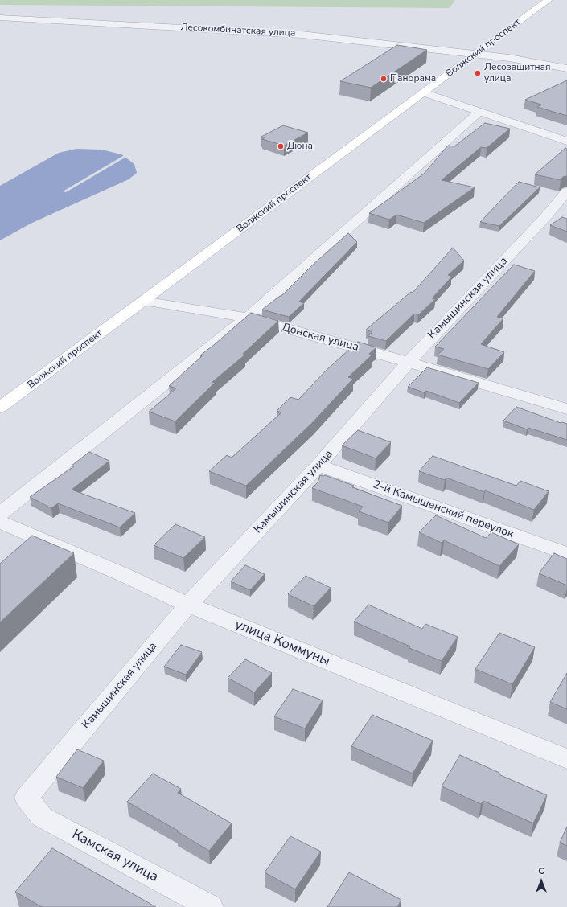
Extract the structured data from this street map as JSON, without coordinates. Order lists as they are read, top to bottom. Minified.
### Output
{"streets":{"main road":["Волжский проспект"],"street":["Лесокомбинатская улица","Камышинская улица","Донская улица","2-й Камышенский переулок","улица Коммуны","Камская улица"]},"crossings":[["Лесокомбинатская улица","Волжский проспект"],["Волжский проспект","Донская улица"],["Камышинская улица","Донская улица"],["Камышинская улица","2-й Камышенский переулок"],["Камышинская улица","улица Коммуны"],["Камышинская улица","Камская улица"]],"places":["Лесозащитная улица","Панорама","Дюна"],"north":"top"}
